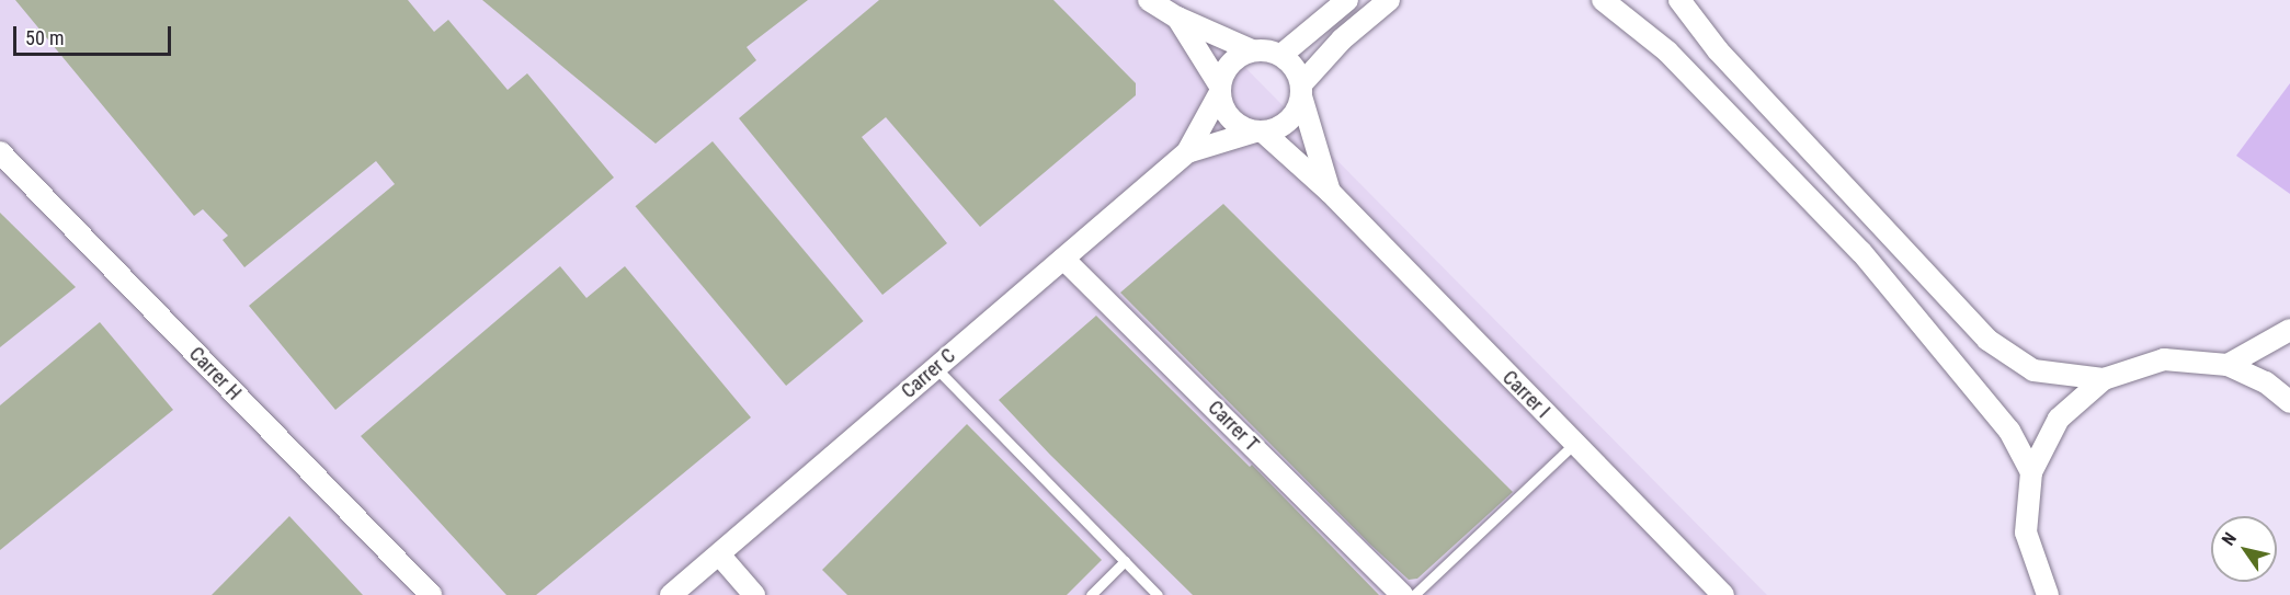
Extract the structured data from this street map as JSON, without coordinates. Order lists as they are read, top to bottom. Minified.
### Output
{"streets":{"street":["Carrer H","Carrer C","Carrer I","Carrer T"]},"crossings":[["Carrer C","Carrer I"],["Carrer C","Carrer T"]],"scale_bar":"50 m","north":"top left"}
